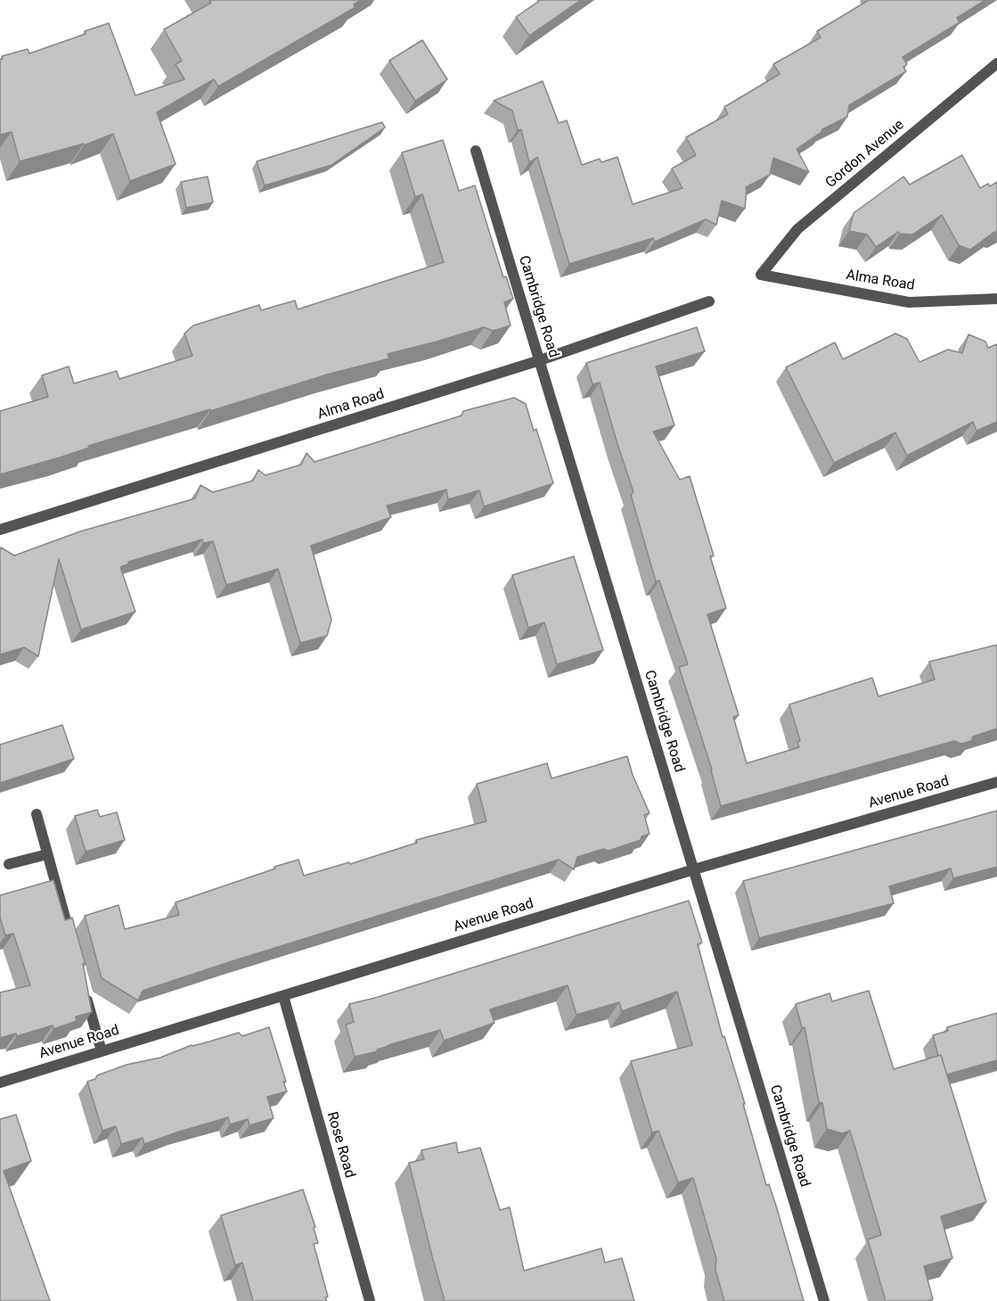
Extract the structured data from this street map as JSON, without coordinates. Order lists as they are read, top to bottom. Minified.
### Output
{"streets":{"street":["Gordon Avenue","Alma Road","Cambridge Road","Avenue Road","Rose Road"]},"crossings":[["Gordon Avenue","Alma Road"],["Alma Road","Cambridge Road"],["Cambridge Road","Avenue Road"],["Avenue Road","Rose Road"]]}
